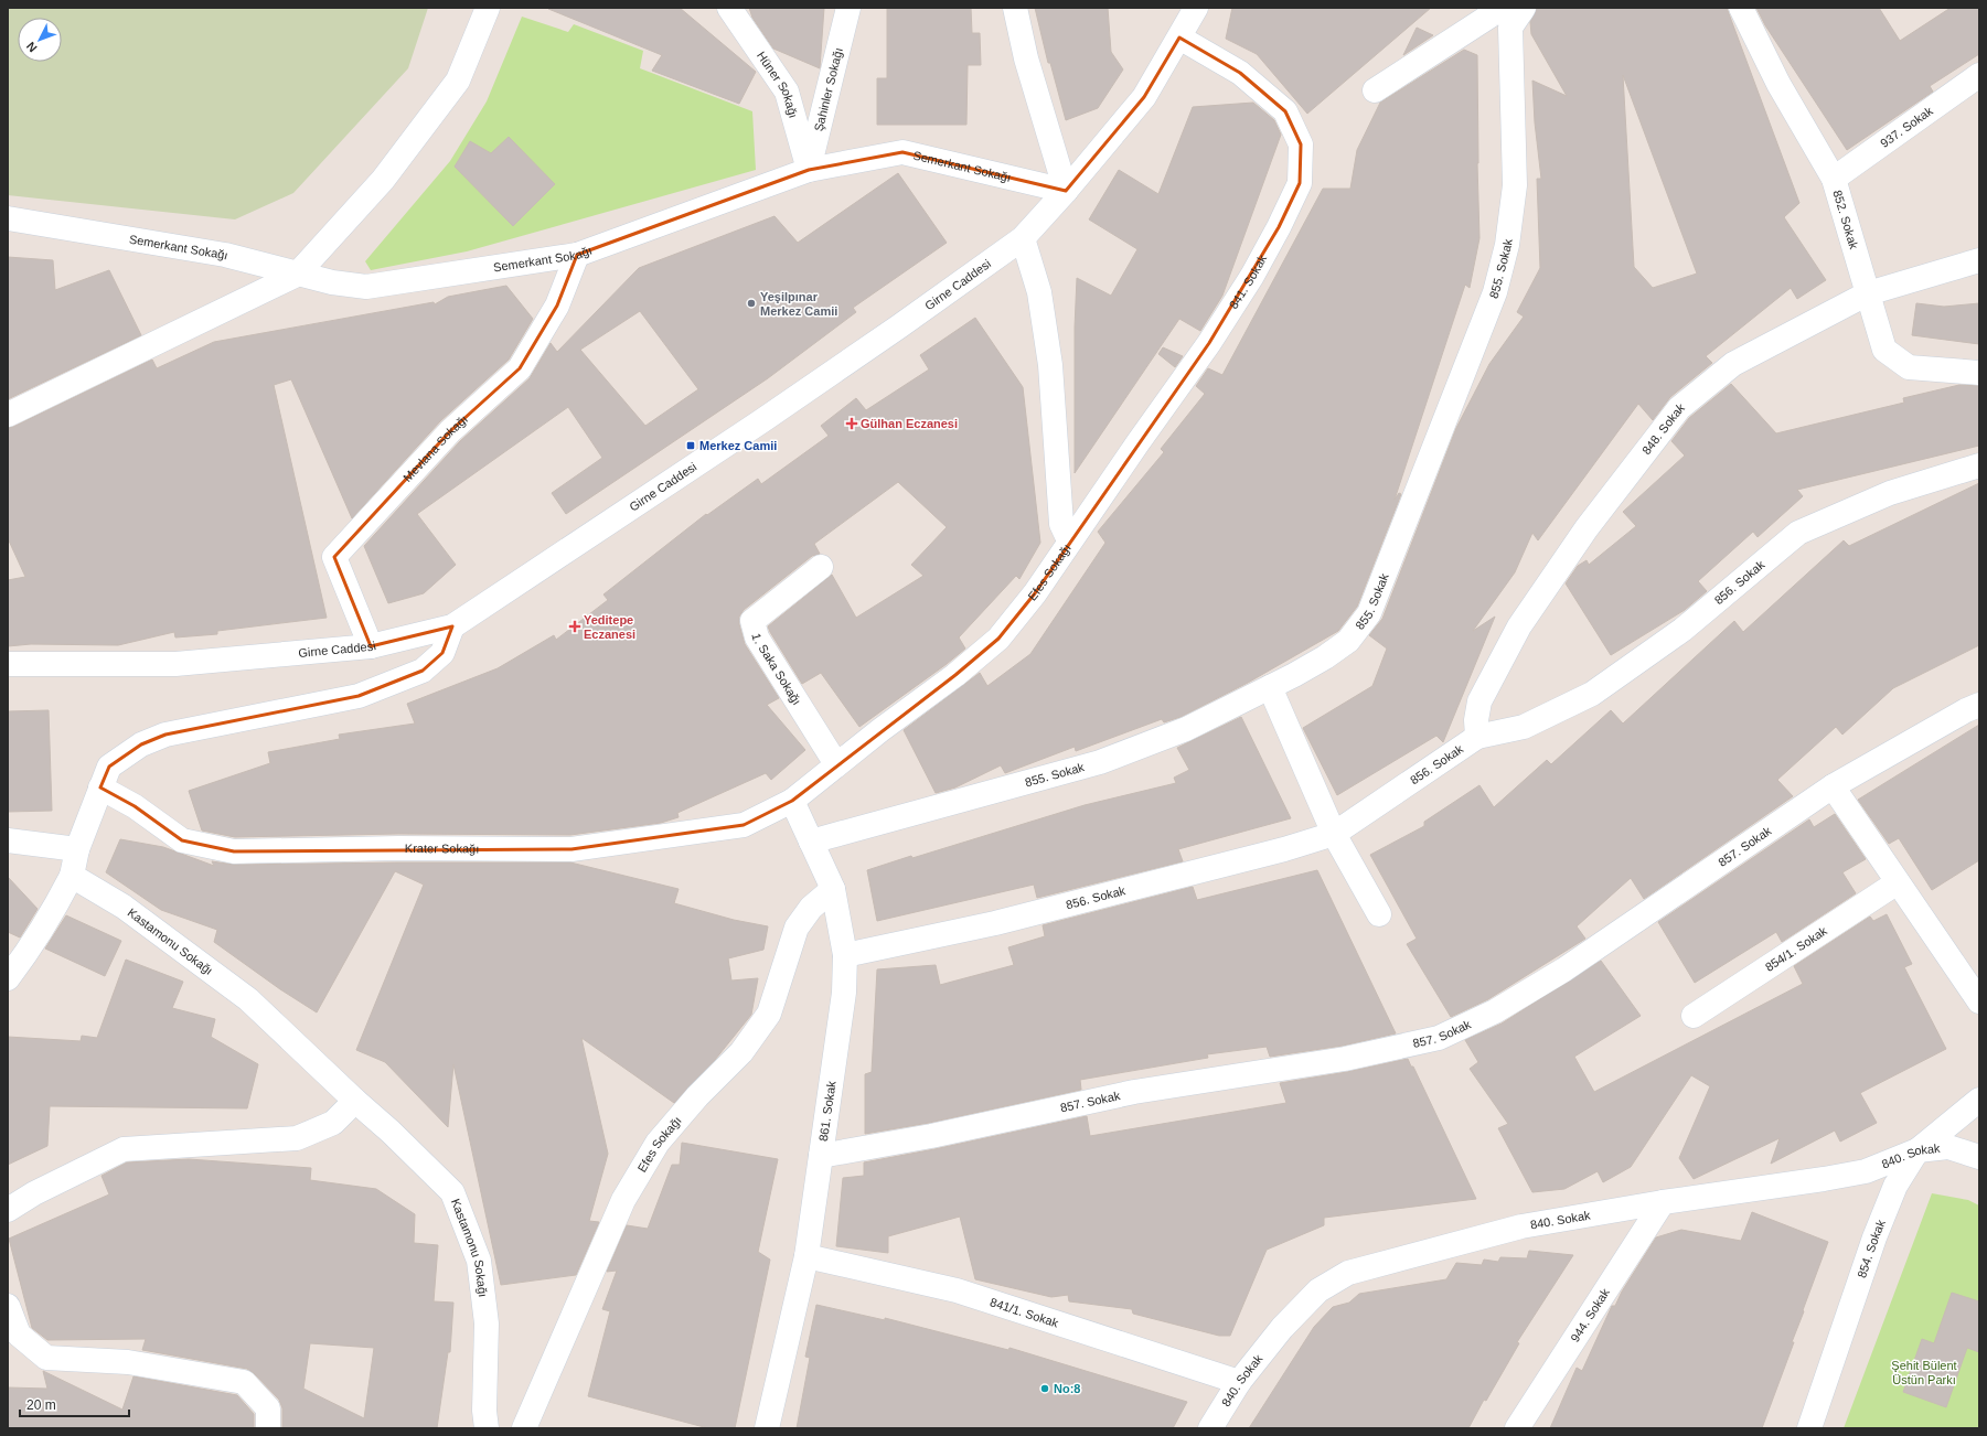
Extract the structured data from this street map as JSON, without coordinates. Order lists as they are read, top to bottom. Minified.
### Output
{"streets":{"street":["Hüner Sokağı","Şahinler Sokağı","937. Sokak","Semerkant Sokağı","852. Sokak","855. Sokak","841. Sokak","Girne Caddesi","848. Sokak","Mevlana Sokağı","Efes Sokağı","856. Sokak","1. Saka Sokağı","857. Sokak","Krater Sokağı","Kastamonu Sokağı","854/1. Sokak","861. Sokak","840. Sokak","854. Sokak","841/1. Sokak","944. Sokak"]},"crossings":[["Hüner Sokağı","Şahinler Sokağı"],["Hüner Sokağı","Semerkant Sokağı"],["Şahinler Sokağı","Semerkant Sokağı"],["937. Sokak","852. Sokak"],["Semerkant Sokağı","Girne Caddesi"],["Semerkant Sokağı","Mevlana Sokağı"],["852. Sokak","848. Sokak"],["855. Sokak","861. Sokak"],["841. Sokak","Girne Caddesi"],["841. Sokak","Efes Sokağı"],["Girne Caddesi","Mevlana Sokağı"],["Girne Caddesi","Efes Sokağı"],["848. Sokak","856. Sokak"],["Efes Sokağı","1. Saka Sokağı"],["Efes Sokağı","Krater Sokağı"],["Efes Sokağı","861. Sokak"],["856. Sokak","861. Sokak"],["857. Sokak","861. Sokak"],["Krater Sokağı","861. Sokak"],["861. Sokak","841/1. Sokak"],["840. Sokak","854. Sokak"],["840. Sokak","841/1. Sokak"],["840. Sokak","944. Sokak"]],"parks":["Şehit Bülent Üstün Parkı"],"places":{"other":["Yeşilpınar Merkez Camii","No:8"],"health":["Gülhan Eczanesi","Yeditepe Eczanesi"],"transit":["Merkez Camii"]},"scale_bar":"20 m","north":"bottom left"}
